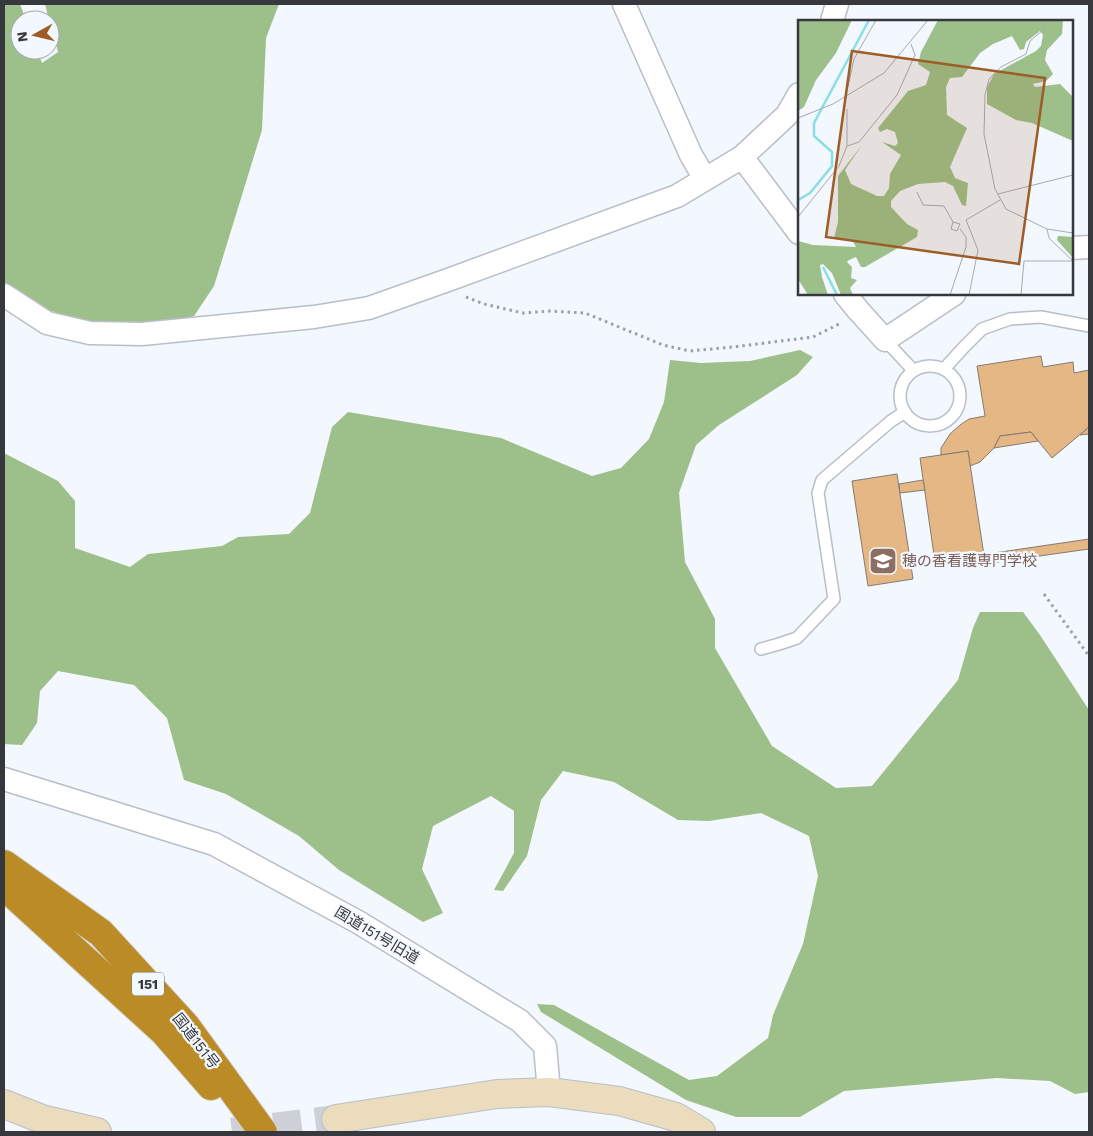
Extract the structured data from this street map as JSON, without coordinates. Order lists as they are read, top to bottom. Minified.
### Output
{"streets":{"highway":["151","国道151号"],"street":["国道151号旧道"]},"places":{"school or university":["穂の香看護専門学校"]},"north":"left"}
